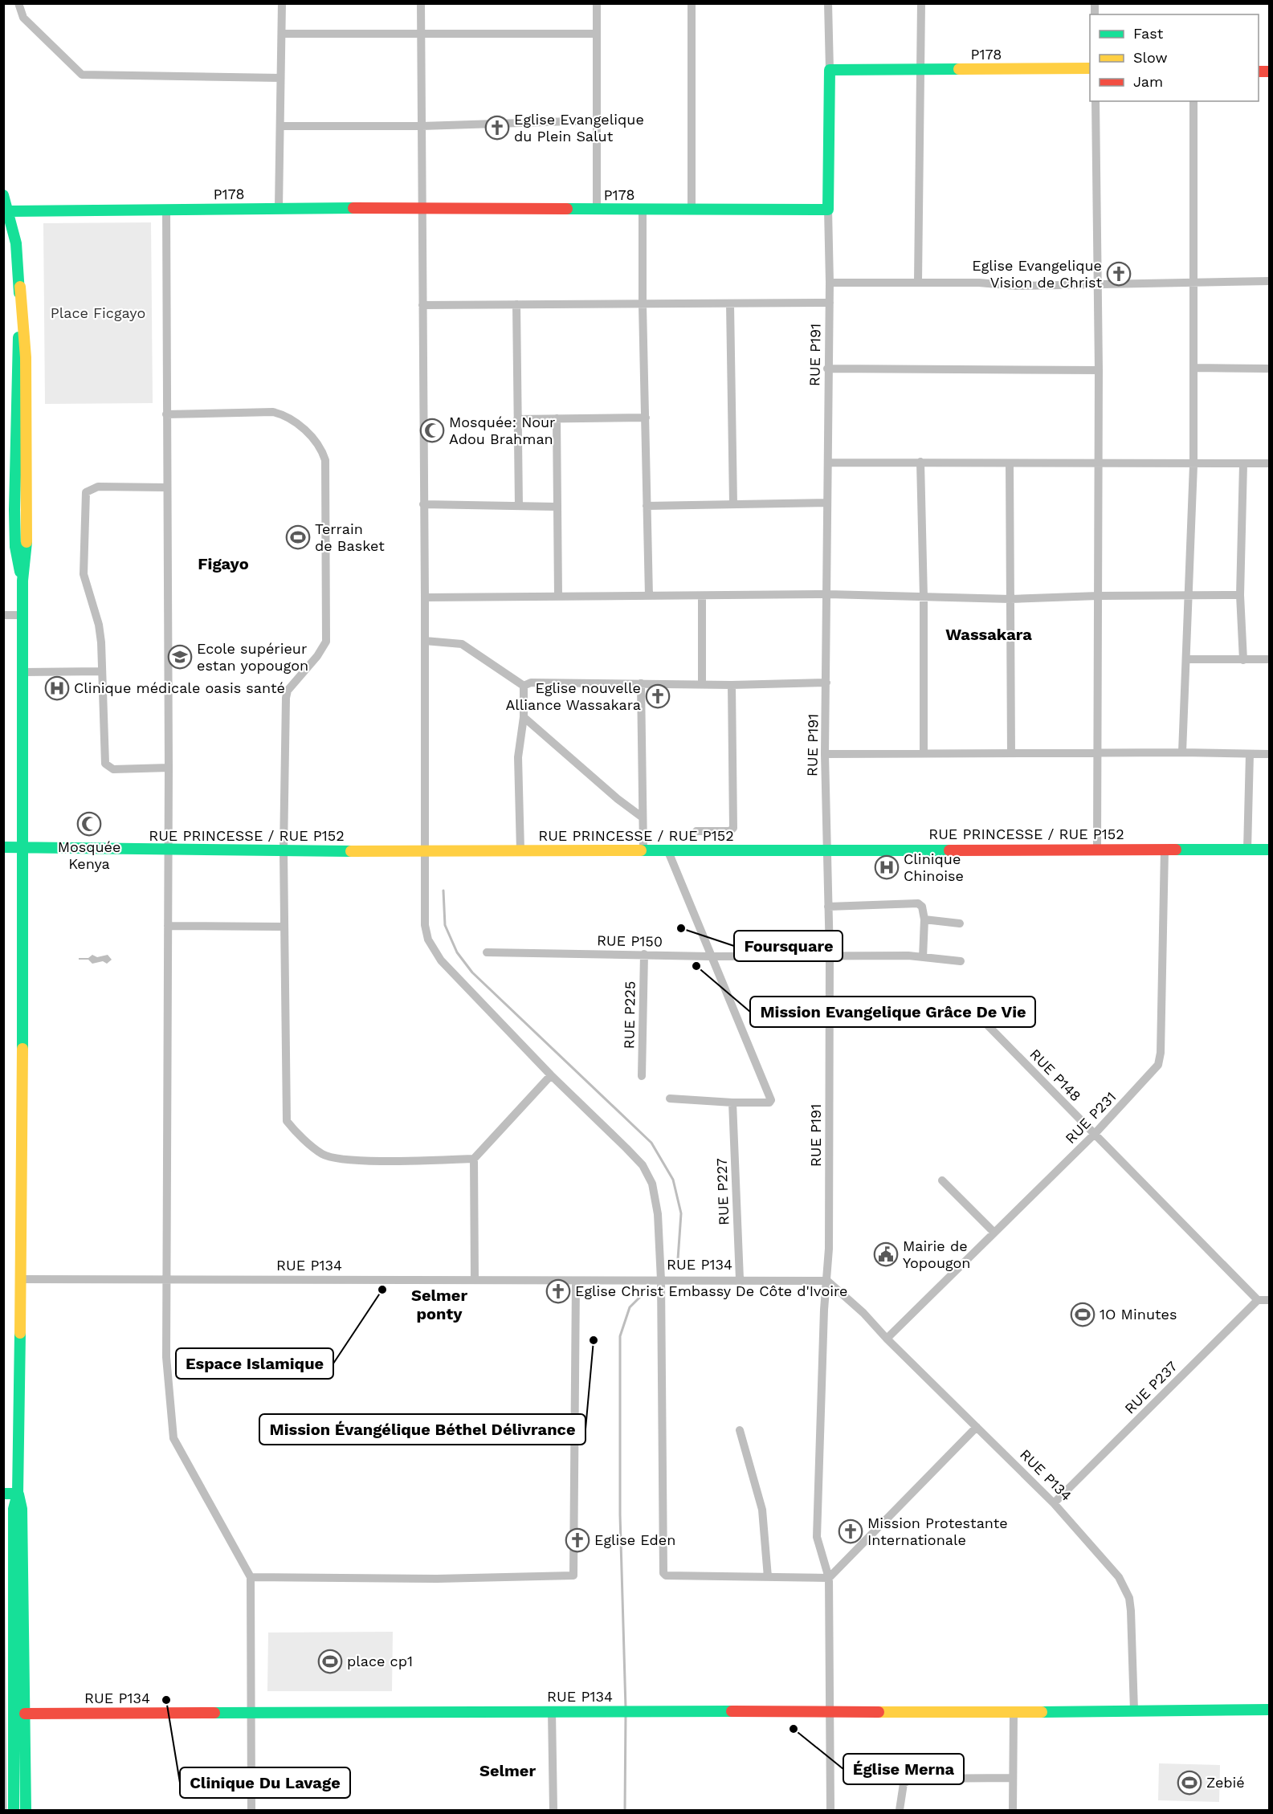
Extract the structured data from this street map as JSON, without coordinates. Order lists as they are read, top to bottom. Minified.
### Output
{"streets":{"street":["P178","RUE P191","RUE PRINCESSE / RUE P152","RUE P150","RUE P225","RUE P148","RUE P231","RUE P227","RUE P134","RUE P237"]},"crossings":[["P178","RUE P191"],["RUE P191","RUE PRINCESSE / RUE P152"],["RUE P191","RUE P150"],["RUE P191","RUE P148"],["RUE P191","RUE P134"],["RUE PRINCESSE / RUE P152","RUE P231"],["RUE P150","RUE P225"],["RUE P148","RUE P231"],["RUE P148","RUE P237"],["RUE P231","RUE P134"],["RUE P227","RUE P134"],["RUE P134","RUE P237"]],"districts":["Figayo","Wassakara","Selmer ponty","Selmer"],"parks":["Place Ficgayo"],"places":{"church":["Eglise Evangelique du Plein Salut","Eglise Evangelique Vision de Christ","Eglise nouvelle Alliance Wassakara","Eglise Christ Embassy De Côte d'Ivoire","Mission Protestante Internationale","Eglise Eden"],"mosque":["Mosquée: Nour Adou Brahman","Mosquée Kenya"],"sports":["Terrain de Basket","1O Minutes","place cp1","Zebié"],"school or university":["Ecole supérieur estan yopougon"],"hospital":["Clinique médicale oasis santé","Clinique Chinoise"],"other":["Foursquare","Mission Evangelique Grâce De Vie","Espace Islamique","Mission Évangélique Béthel Délivrance","Clinique Du Lavage","Église Merna"],"public building":["Mairie de Yopougon"]},"legend":["Fast","Slow","Jam"]}
